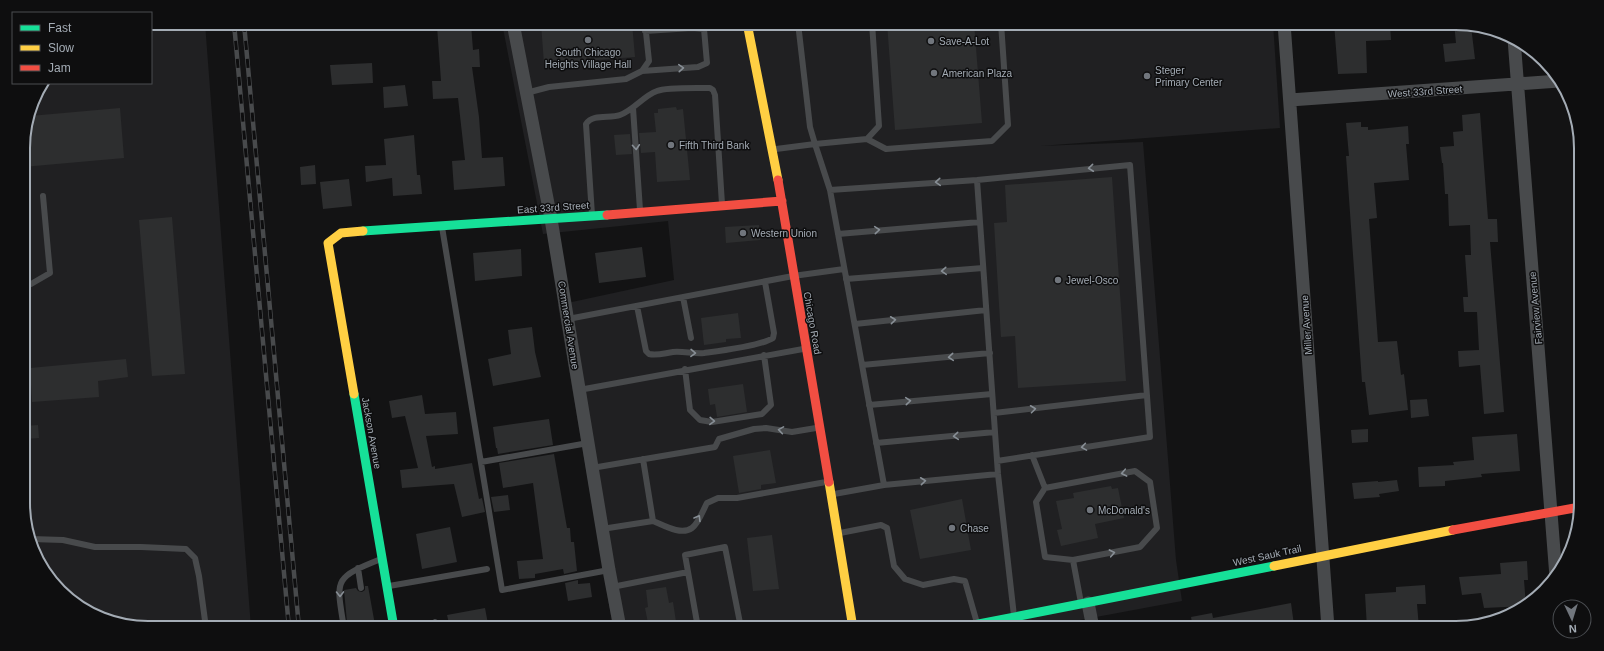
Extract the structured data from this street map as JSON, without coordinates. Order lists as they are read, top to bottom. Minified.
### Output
{"streets":{"main road":["East 33rd Street","Chicago Road","Jackson Avenue","West Sauk Trail"],"street":["West 33rd Street","Fairview Avenue","Commercial Avenue","Miller Avenue"]},"crossings":[["West 33rd Street","Fairview Avenue"],["West 33rd Street","Miller Avenue"],["East 33rd Street","Chicago Road"],["East 33rd Street","Commercial Avenue"],["East 33rd Street","Jackson Avenue"],["Fairview Avenue","West Sauk Trail"],["Miller Avenue","West Sauk Trail"]],"places":["South Chicago Heights Village Hall","Save-A-Lot","American Plaza","Steger Primary Center","Fifth Third Bank","Western Union","Jewel-Osco","McDonald's","Chase"],"legend":["Fast","Slow","Jam"],"north":"bottom"}
